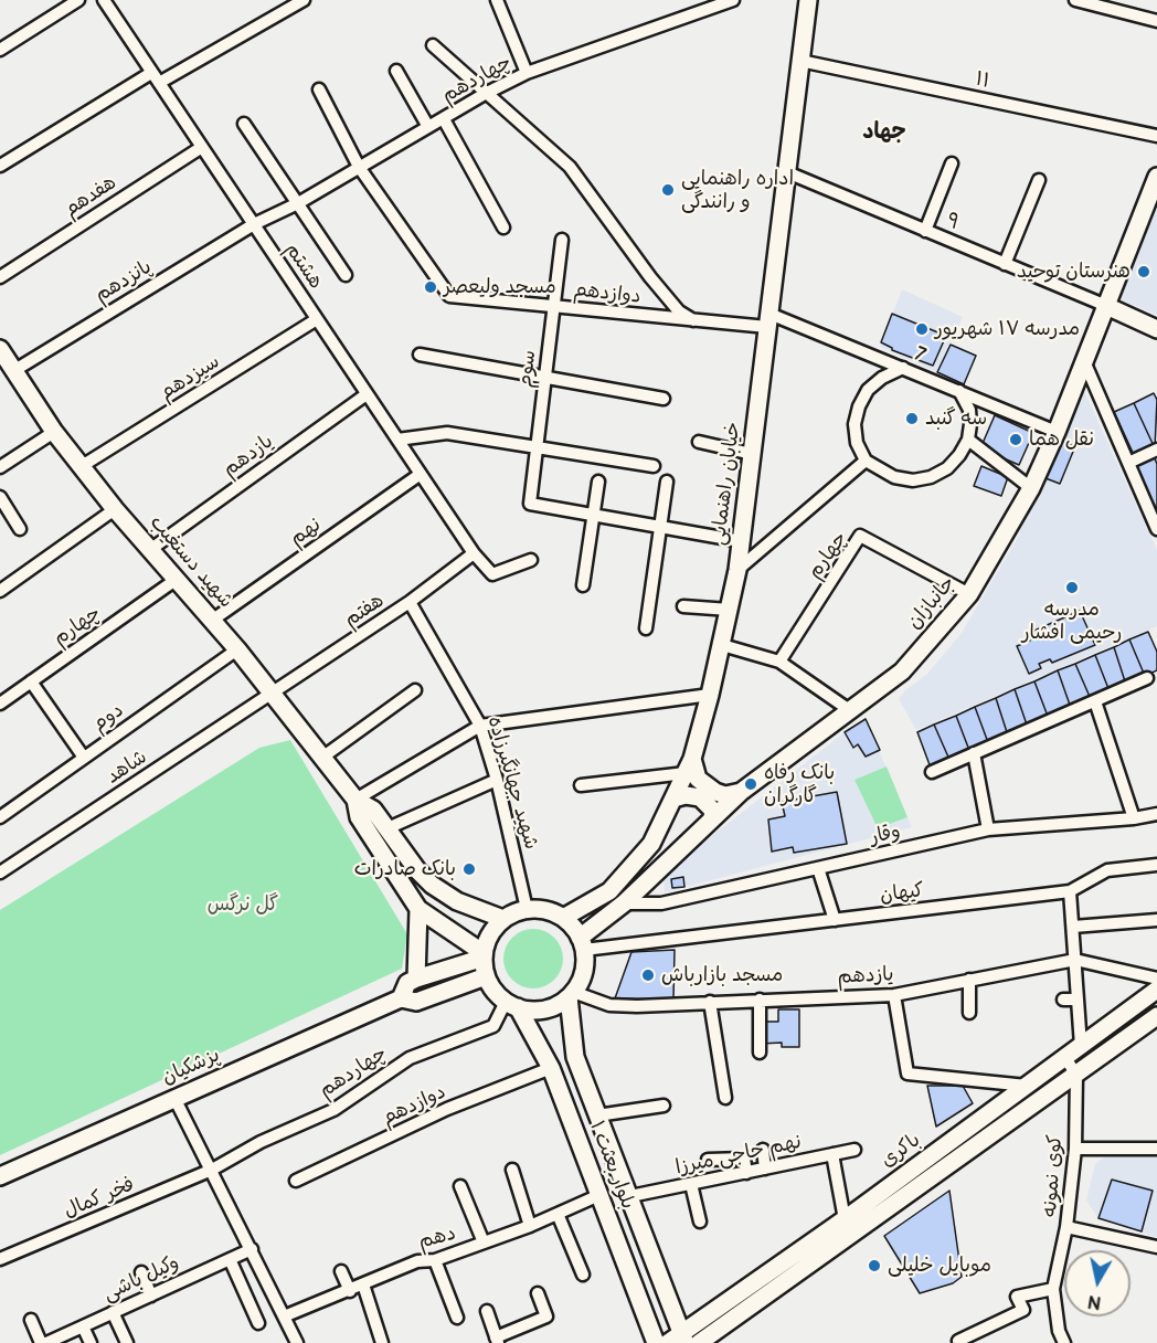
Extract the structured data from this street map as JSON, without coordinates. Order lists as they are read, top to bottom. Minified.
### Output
{"streets":{"main road":["خیابان راهنمایی","شهید دستغیب","جانبازان","پزشکیان","باکری","بلوار بعثت ۱"],"street":["چهاردهم","۱۱","هفدهم","۹","هشتم","پانزدهم","دوازدهم","7","سوم","سیزدهم","یازدهم","نهم","چهارم","هفتم","دوم","شاهد","شهید جهانگیرزاده","وقار","کیهان","نهم حاجی میرزا","کوی نمونه","فخر کمال","دهم","وکیل باشی"]},"crossings":[["چهاردهم","هشتم"],["چهاردهم","پانزدهم"],["چهاردهم","دوازدهم"],["چهاردهم","یازدهم"],["چهاردهم","خیابان راهنمایی"],["چهاردهم","جانبازان"],["چهاردهم","شهید جهانگیرزاده"],["چهاردهم","کیهان"],["چهاردهم","پزشکیان"],["چهاردهم","بلوار بعثت ۱"],["چهاردهم","فخر کمال"],["۱۱","خیابان راهنمایی"],["هفدهم","هشتم"],["۹","خیابان راهنمایی"],["۹","جانبازان"],["هشتم","پانزدهم"],["هشتم","سیزدهم"],["هشتم","یازدهم"],["هشتم","نهم"],["هشتم","هفتم"],["پانزدهم","شهید دستغیب"],["دوازدهم","7"],["دوازدهم","سوم"],["دوازدهم","خیابان راهنمایی"],["دوازدهم","بلوار بعثت ۱"],["7","خیابان راهنمایی"],["7","جانبازان"],["سیزدهم","شهید دستغیب"],["یازدهم","خیابان راهنمایی"],["یازدهم","شهید دستغیب"],["یازدهم","جانبازان"],["یازدهم","شهید جهانگیرزاده"],["یازدهم","کیهان"],["یازدهم","پزشکیان"],["یازدهم","بلوار بعثت ۱"],["خیابان راهنمایی","جانبازان"],["خیابان راهنمایی","شهید جهانگیرزاده"],["خیابان راهنمایی","کیهان"],["خیابان راهنمایی","پزشکیان"],["خیابان راهنمایی","بلوار بعثت ۱"],["نهم","شهید دستغیب"],["چهارم","شهید دستغیب"],["چهارم","جانبازان"],["شهید دستغیب","هفتم"],["شهید دستغیب","دوم"],["شهید دستغیب","شاهد"],["جانبازان","شهید جهانگیرزاده"],["جانبازان","وقار"],["جانبازان","کیهان"],["جانبازان","پزشکیان"],["جانبازان","بلوار بعثت ۱"],["هفتم","شاهد"],["هفتم","شهید جهانگیرزاده"],["شهید جهانگیرزاده","کیهان"],["شهید جهانگیرزاده","پزشکیان"],["شهید جهانگیرزاده","بلوار بعثت ۱"],["کیهان","پزشکیان"],["کیهان","بلوار بعثت ۱"],["پزشکیان","بلوار بعثت ۱"],["باکری","بلوار بعثت ۱"],["باکری","کوی نمونه"],["نهم حاجی میرزا","بلوار بعثت ۱"],["بلوار بعثت ۱","دهم"]],"districts":["جهاد"],"parks":["گل نرگس"],"places":["اداره راهنمایی و رانندگی","هنرستان توحید","مسجد ولیعصر","مدرسه ۱۷ شهریور","سه گنبد","نقل هما","مدرسه رحیمی افشار","بانک رفاه گارگران","بانک صادرات","مسجد بازارباش","موبایل خلیلی"],"north":"bottom"}
